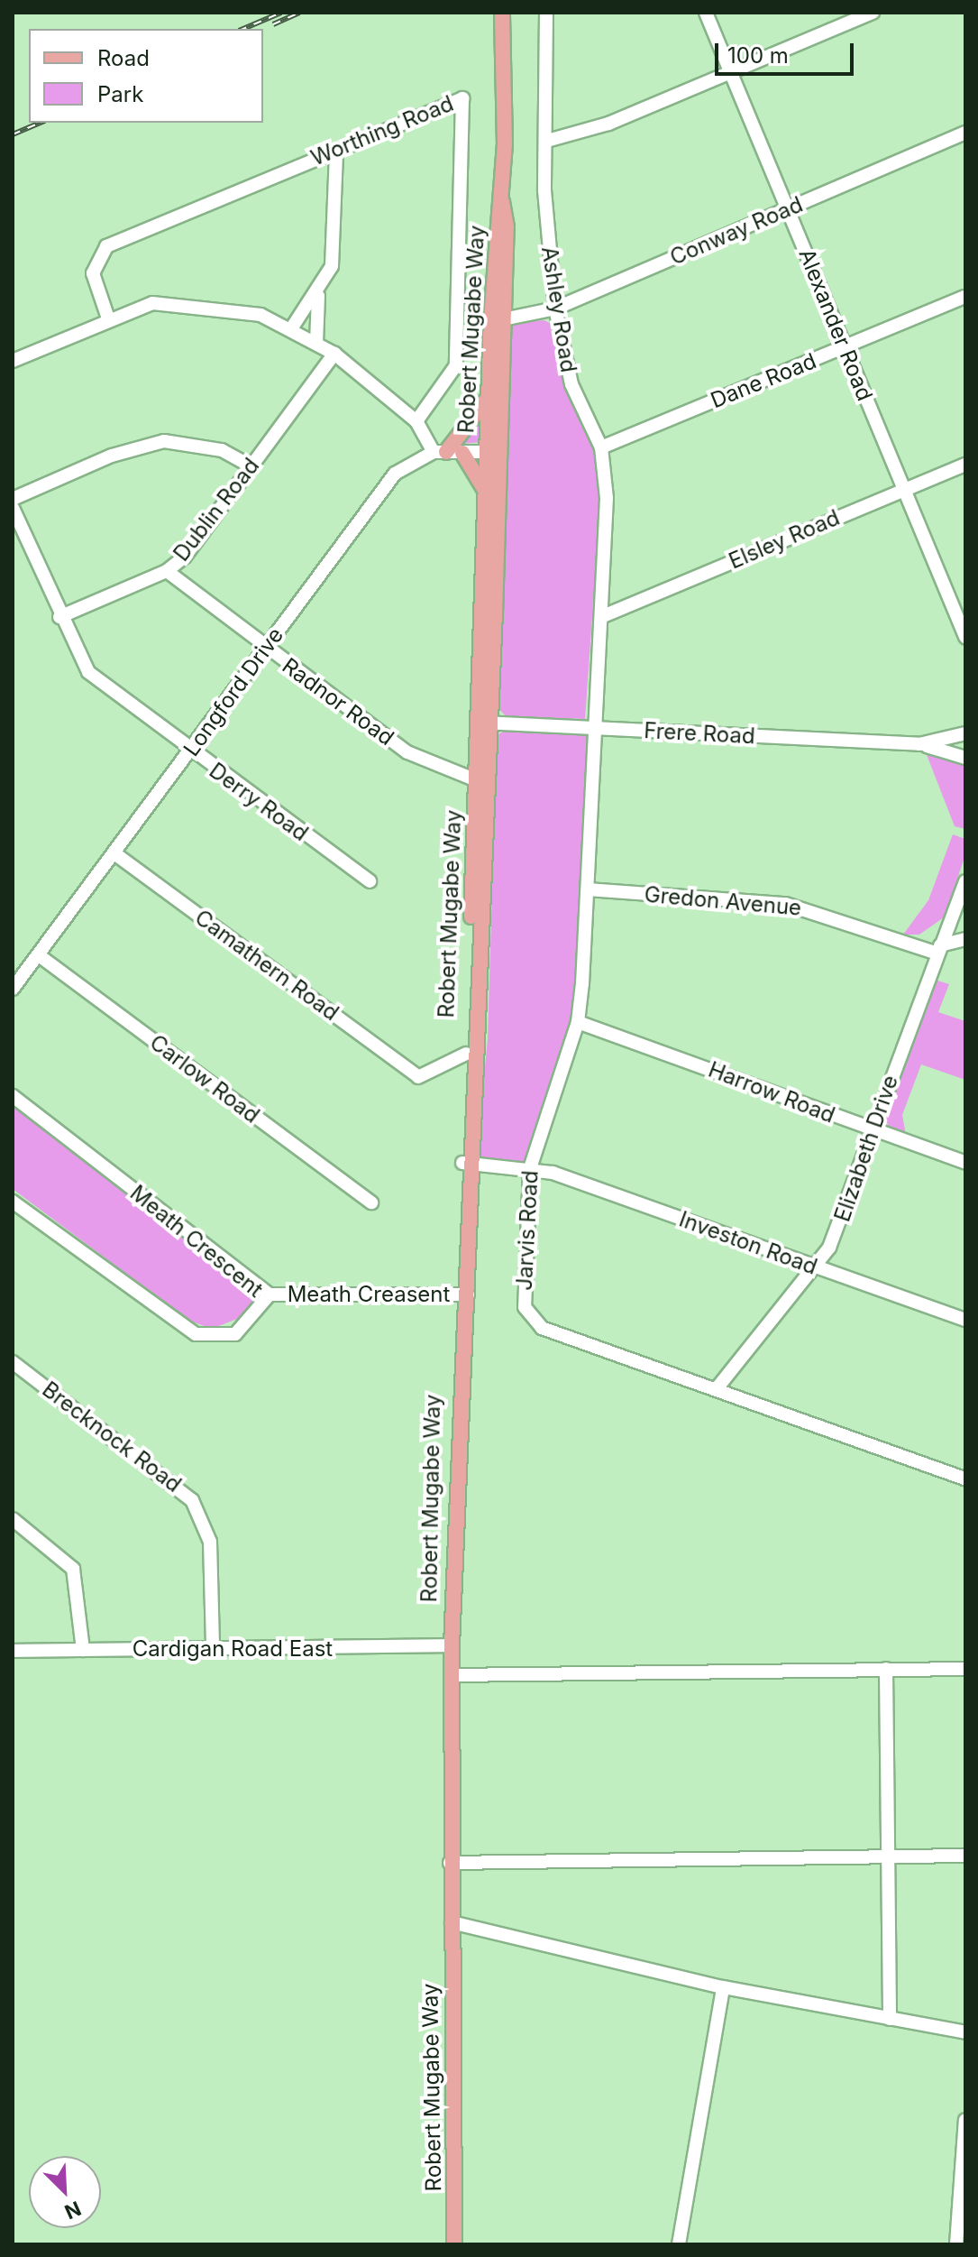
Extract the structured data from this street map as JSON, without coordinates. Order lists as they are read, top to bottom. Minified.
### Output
{"streets":{"main road":["Robert Mugabe Way"],"street":["Worthing Road","Conway Road","Ashley Road","Alexander Road","Dane Road","Dublin Road","Elsley Road","Longford Drive","Radnor Road","Frere Road","Derry Road","Gredon Avenue","Camathern Road","Carlow Road","Harrow Road","Elizabeth Drive","Jarvis Road","Meath Crescent","Investon Road","Meath Creasent","Brecknock Road","Cardigan Road East"]},"crossings":[["Conway Road","Ashley Road"],["Conway Road","Alexander Road"],["Conway Road","Robert Mugabe Way"],["Ashley Road","Dane Road"],["Ashley Road","Elsley Road"],["Ashley Road","Frere Road"],["Ashley Road","Jarvis Road"],["Alexander Road","Dane Road"],["Alexander Road","Elsley Road"],["Robert Mugabe Way","Radnor Road"],["Robert Mugabe Way","Frere Road"],["Robert Mugabe Way","Camathern Road"],["Robert Mugabe Way","Investon Road"],["Robert Mugabe Way","Meath Creasent"],["Robert Mugabe Way","Cardigan Road East"],["Dublin Road","Radnor Road"],["Dublin Road","Derry Road"],["Longford Drive","Radnor Road"],["Longford Drive","Derry Road"],["Longford Drive","Camathern Road"],["Longford Drive","Carlow Road"],["Frere Road","Jarvis Road"],["Gredon Avenue","Elizabeth Drive"],["Gredon Avenue","Jarvis Road"],["Harrow Road","Elizabeth Drive"],["Harrow Road","Jarvis Road"],["Elizabeth Drive","Jarvis Road"],["Elizabeth Drive","Investon Road"],["Jarvis Road","Investon Road"],["Meath Crescent","Meath Creasent"],["Brecknock Road","Cardigan Road East"]],"legend":["Road","Park"],"scale_bar":"100 m","north":"bottom right"}
